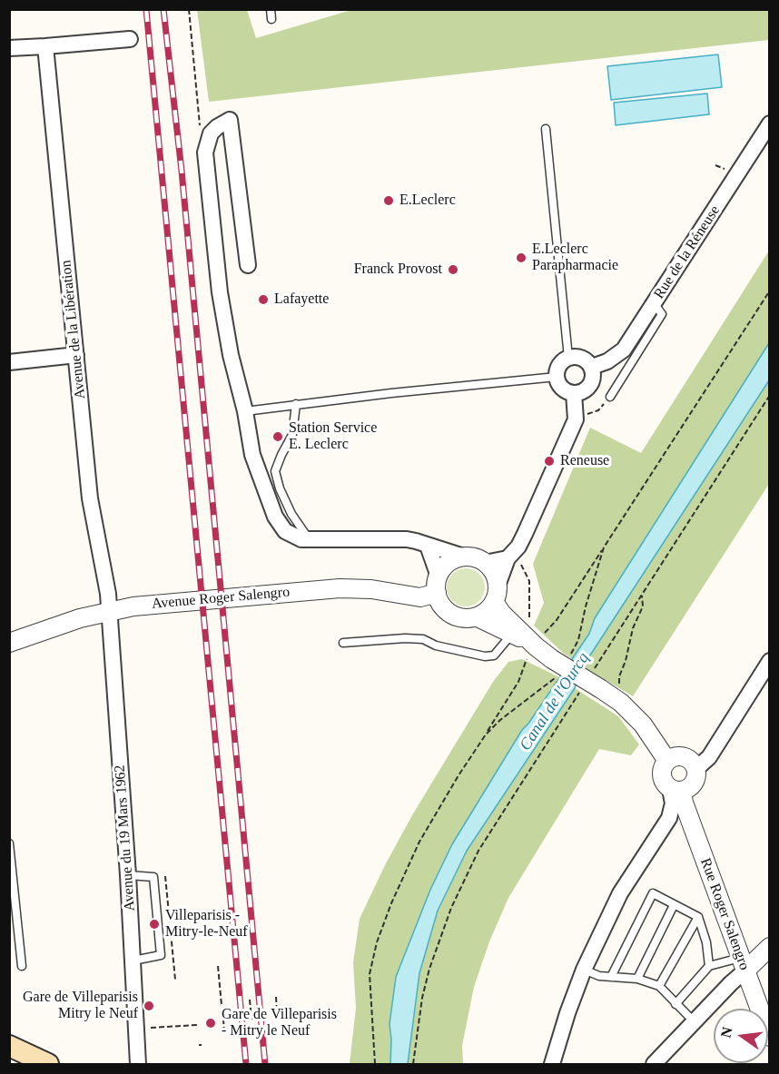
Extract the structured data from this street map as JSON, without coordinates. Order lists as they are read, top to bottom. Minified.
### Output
{"streets":{"street":["Rue de la Réneuse","Avenue de la Libération","Avenue Roger Salengro","Avenue du 19 Mars 1962","Rue Roger Salengro"]},"crossings":[["Avenue de la Libération","Avenue Roger Salengro"],["Avenue de la Libération","Avenue du 19 Mars 1962"],["Avenue Roger Salengro","Avenue du 19 Mars 1962"]],"water":["Canal de l'Ourcq"],"places":["E.Leclerc","E.Leclerc Parapharmacie","Franck Provost","Lafayette","Station Service E. Leclerc","Reneuse","Villeparisis - Mitry-le-Neuf","Gare de Villeparisis Mitry le Neuf","Gare de Villeparisis - Mitry le Neuf"],"north":"left"}
